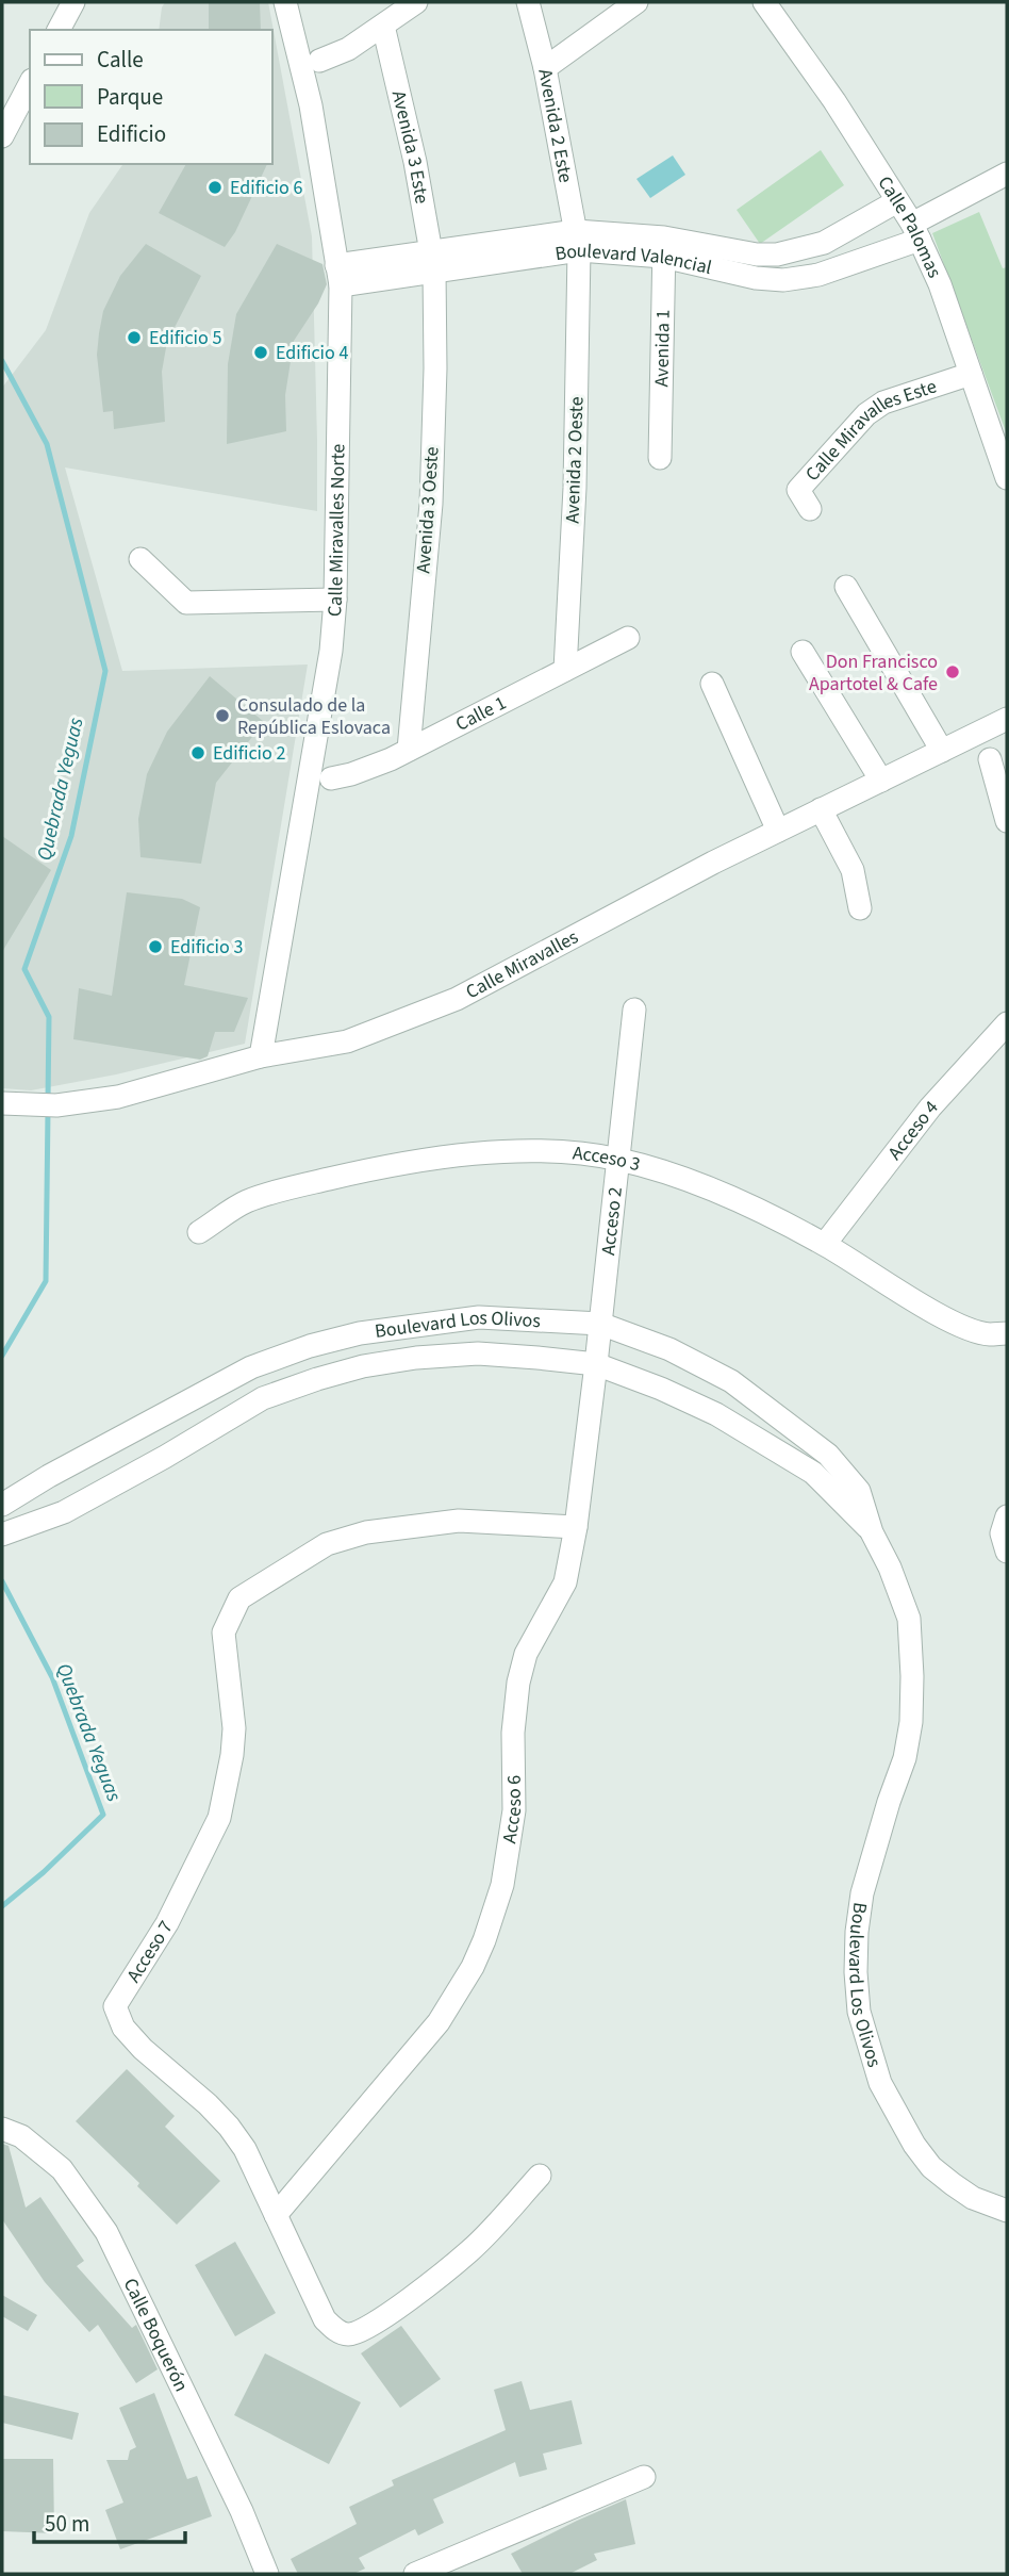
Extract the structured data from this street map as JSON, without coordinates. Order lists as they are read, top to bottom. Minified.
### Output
{"streets":{"street":["Avenida 2 Este","Avenida 3 Este","Calle Palomas","Boulevard Valencial","Avenida 1","Calle Miravalles Este","Avenida 2 Oeste","Avenida 3 Oeste","Calle Miravalles Norte","Calle 1","Calle Miravalles","Acceso 4","Acceso 3","Acceso 2","Boulevard Los Olivos","Acceso 6","Acceso 7","Calle Boquerón"]},"crossings":[["Avenida 2 Este","Boulevard Valencial"],["Avenida 2 Este","Avenida 2 Oeste"],["Avenida 3 Este","Boulevard Valencial"],["Avenida 3 Este","Avenida 3 Oeste"],["Calle Palomas","Boulevard Valencial"],["Calle Palomas","Calle Miravalles Este"],["Boulevard Valencial","Avenida 1"],["Boulevard Valencial","Avenida 2 Oeste"],["Boulevard Valencial","Avenida 3 Oeste"],["Boulevard Valencial","Calle Miravalles Norte"],["Avenida 2 Oeste","Calle 1"],["Avenida 3 Oeste","Calle 1"],["Calle Miravalles Norte","Calle Miravalles"],["Acceso 4","Acceso 3"],["Acceso 3","Acceso 2"],["Acceso 2","Boulevard Los Olivos"],["Acceso 2","Acceso 6"],["Boulevard Los Olivos","Acceso 6"],["Acceso 6","Acceso 7"]],"water":["Quebrada Yeguas"],"places":["Edificio 6","Edificio 5","Edificio 4","Don Francisco Apartotel & Cafe","Consulado de la República Eslovaca","Edificio 2","Edificio 3"],"legend":["Calle","Parque","Edificio"],"scale_bar":"50 m"}
